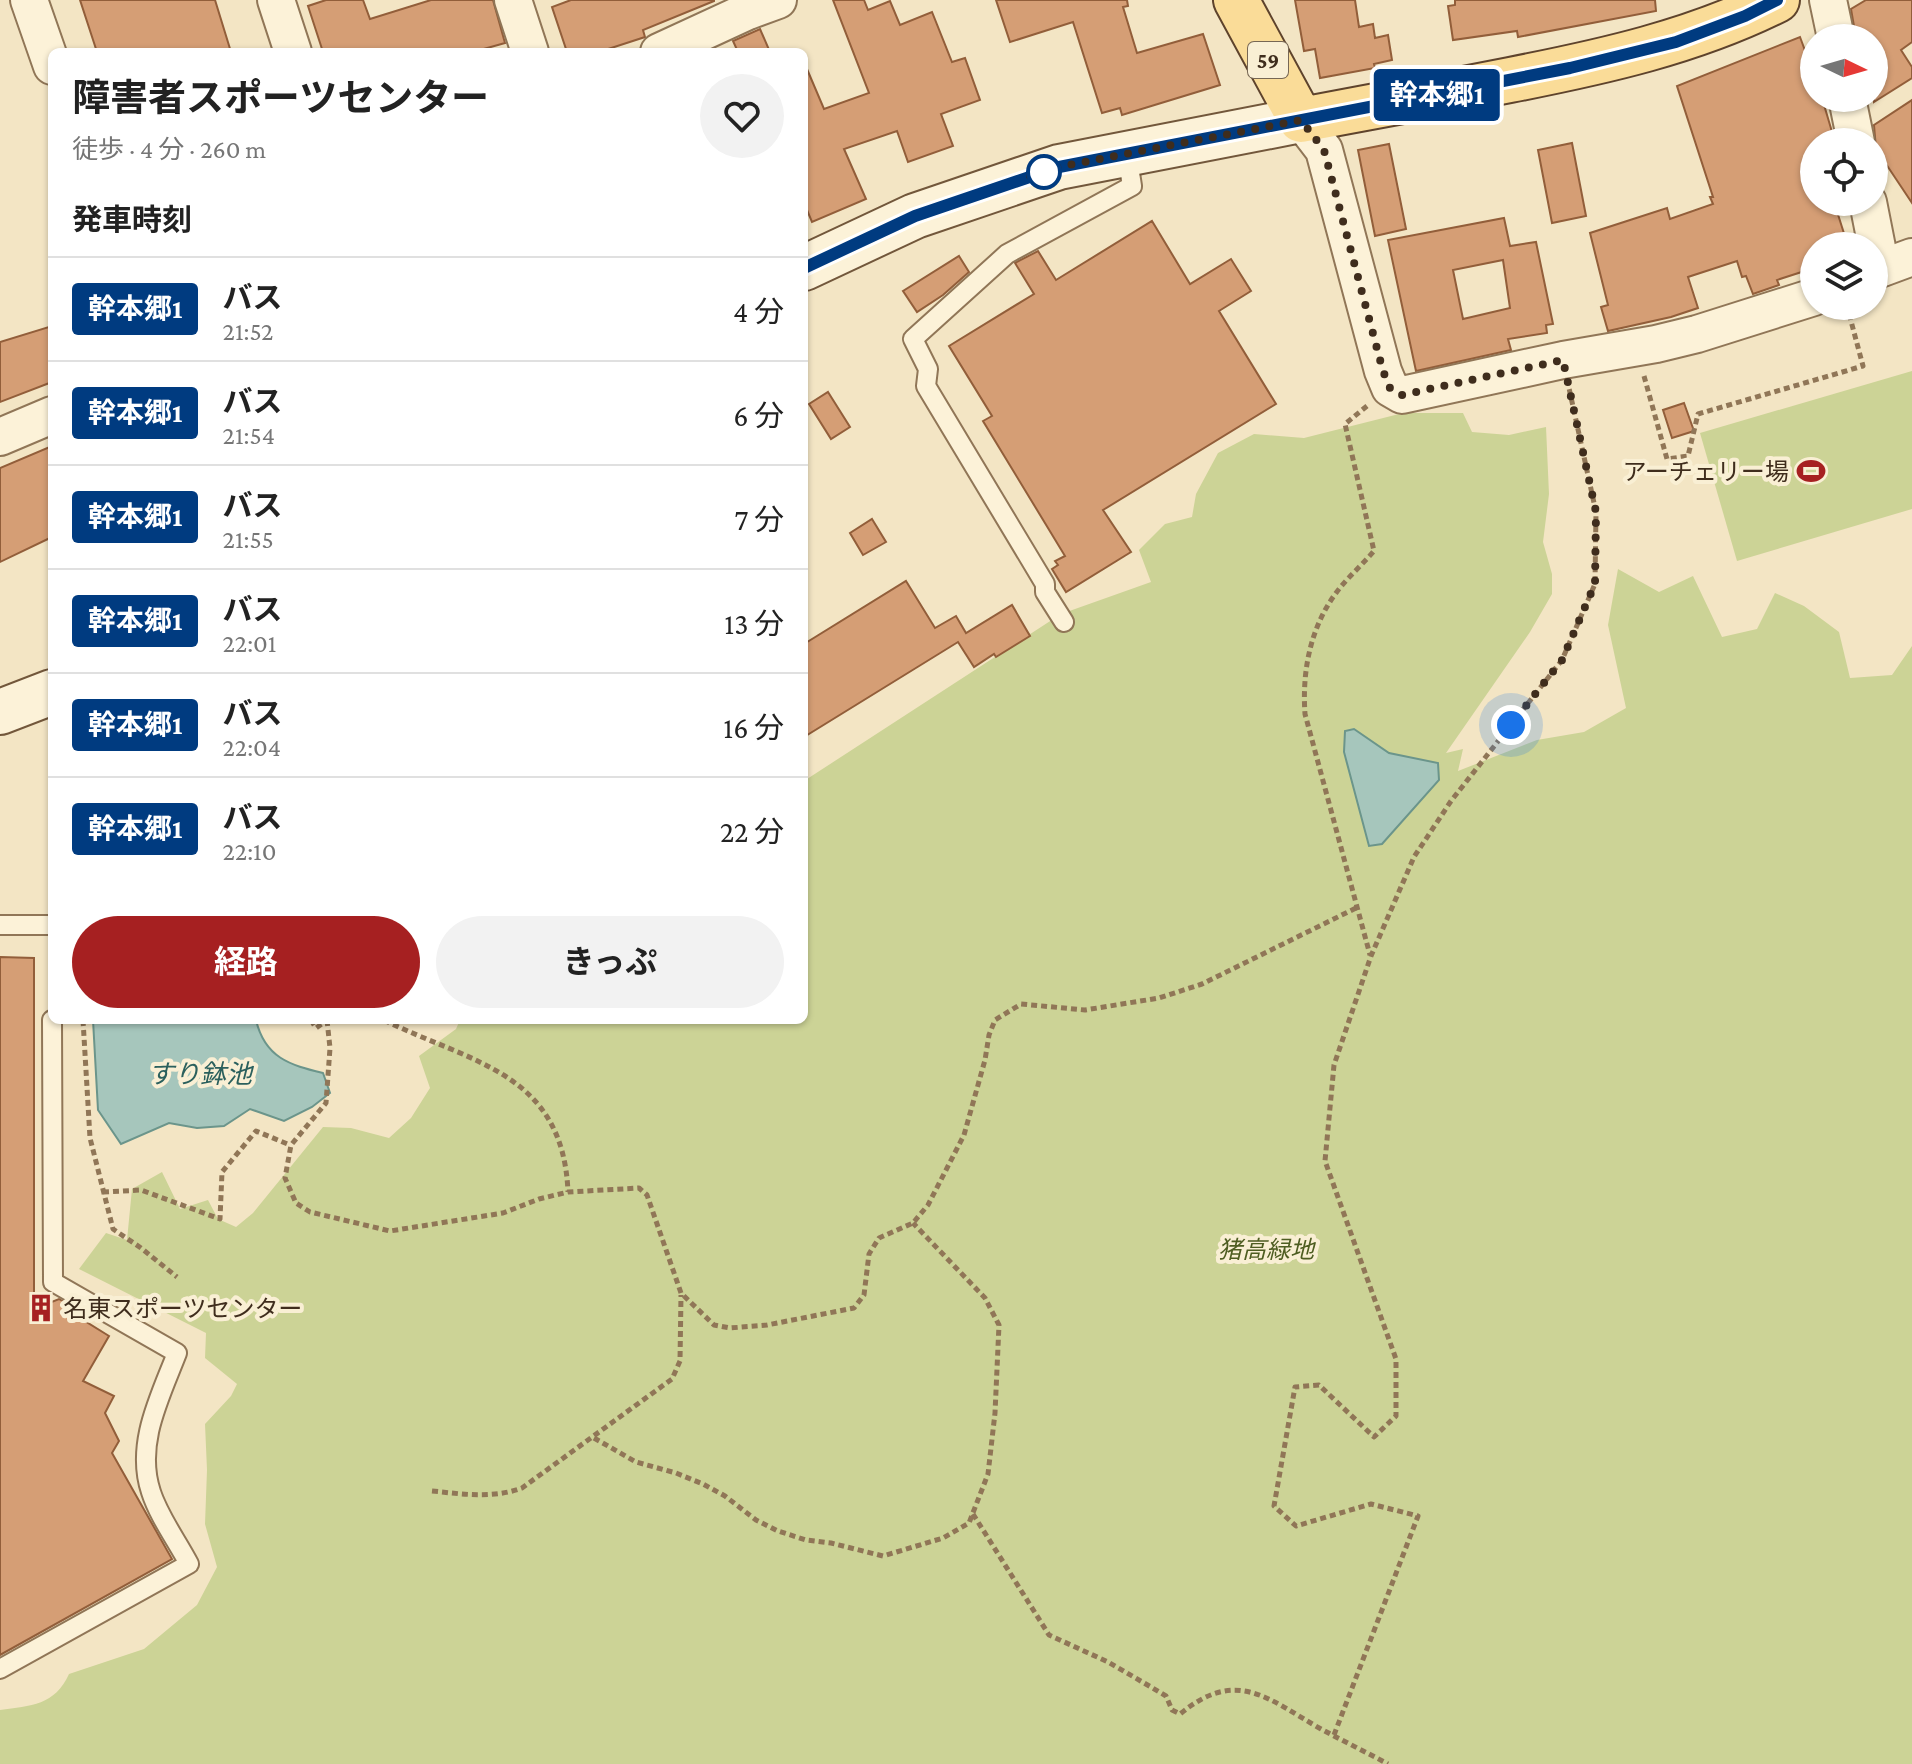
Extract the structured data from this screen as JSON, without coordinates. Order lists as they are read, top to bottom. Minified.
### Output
{"streets":{"main road":["59"]},"water":["すり鉢池"],"parks":["猪高緑地"],"places":{"sports":["アーチェリー場"],"building":["名東スポーツセンター"]},"lines":["bus line 幹本郷1"],"north":"right","page":{"on_map":"幹本郷1","heading":[["障害者スポーツセンター","徒歩 · 4 分 · 260 m"],"発車時刻"],"list":[{"mark":"幹本郷1","name":"バス","note":"21:52","value":"4 分"},{"mark":"幹本郷1","name":"バス","note":"21:54","value":"6 分"},{"mark":"幹本郷1","name":"バス","note":"21:55","value":"7 分"},{"mark":"幹本郷1","name":"バス","note":"22:01","value":"13 分"},{"mark":"幹本郷1","name":"バス","note":"22:04","value":"16 分"},{"mark":"幹本郷1","name":"バス","note":"22:10","value":"22 分"}],"buttons":["経路","きっぷ"]}}
